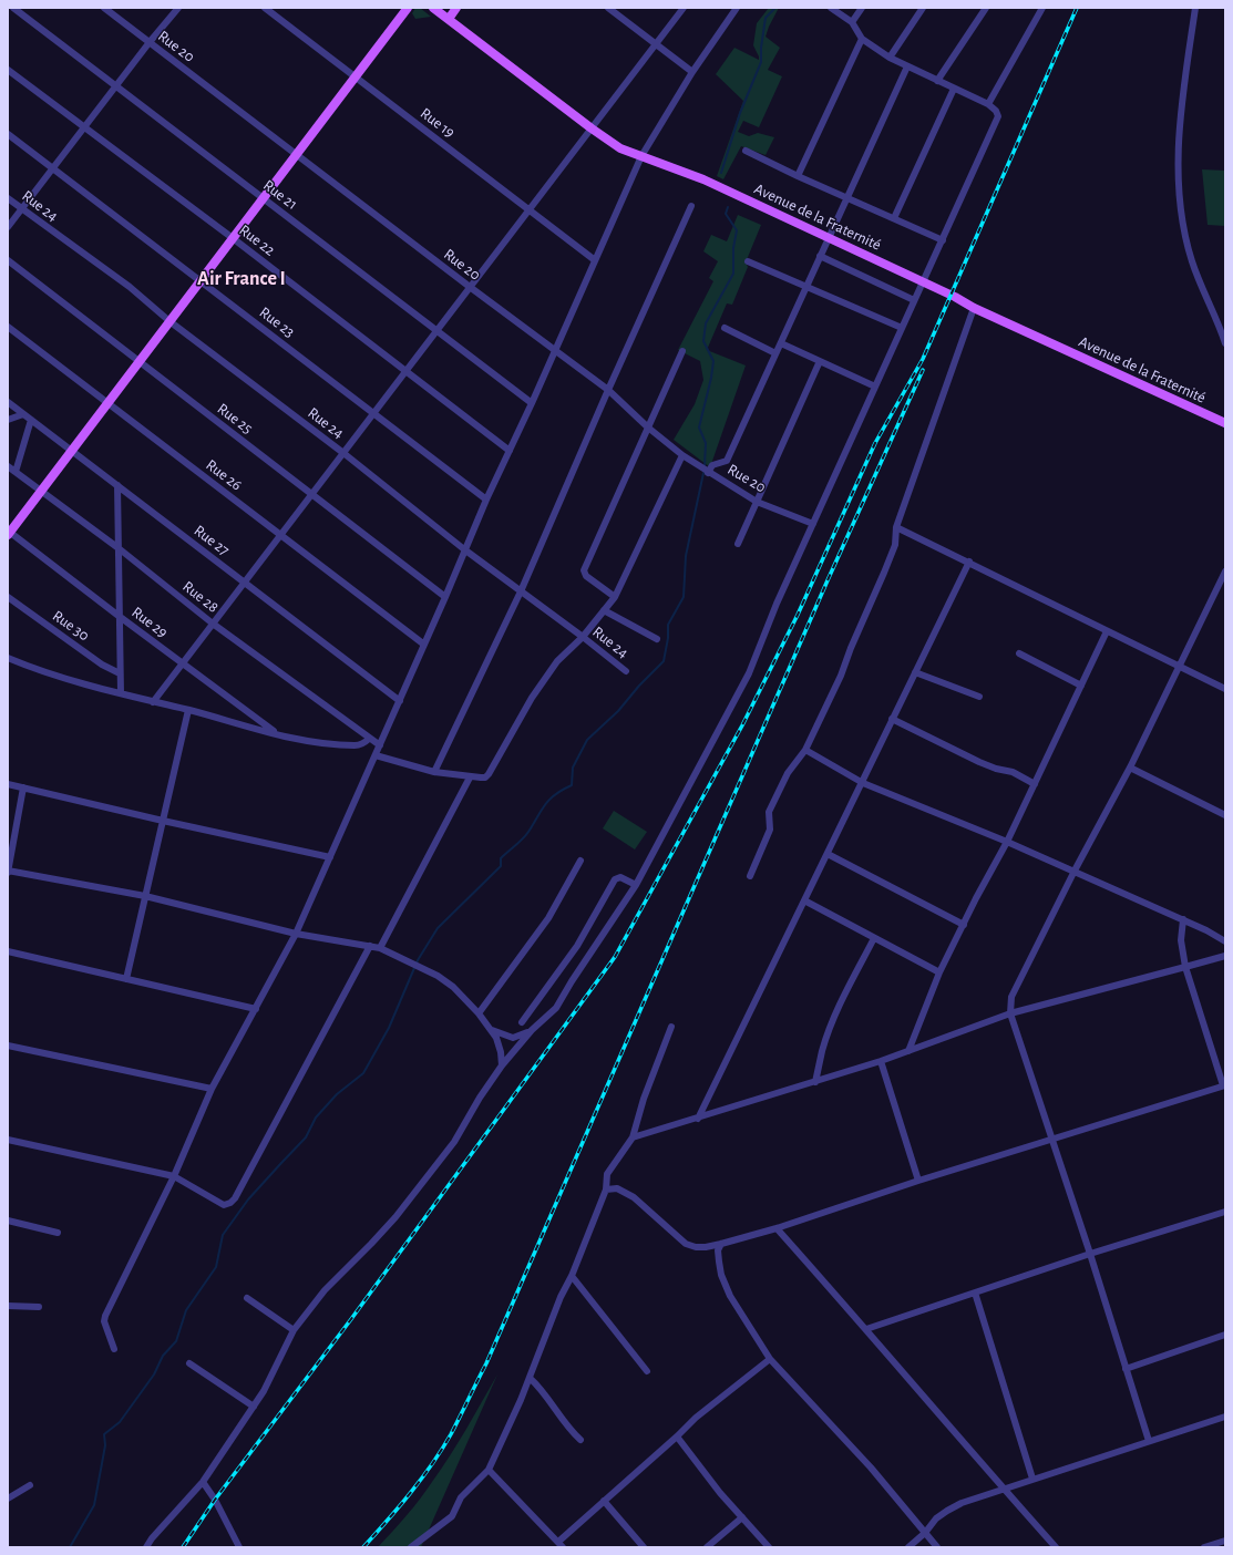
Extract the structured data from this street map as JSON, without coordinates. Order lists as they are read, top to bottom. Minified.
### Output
{"streets":{"main road":["Avenue de la Fraternité"],"street":["Rue 20","Rue 19","Rue 21","Rue 24","Rue 22","Rue 23","Rue 25","Rue 26","Rue 27","Rue 28","Rue 29","Rue 30"]},"districts":["Air France I"]}
